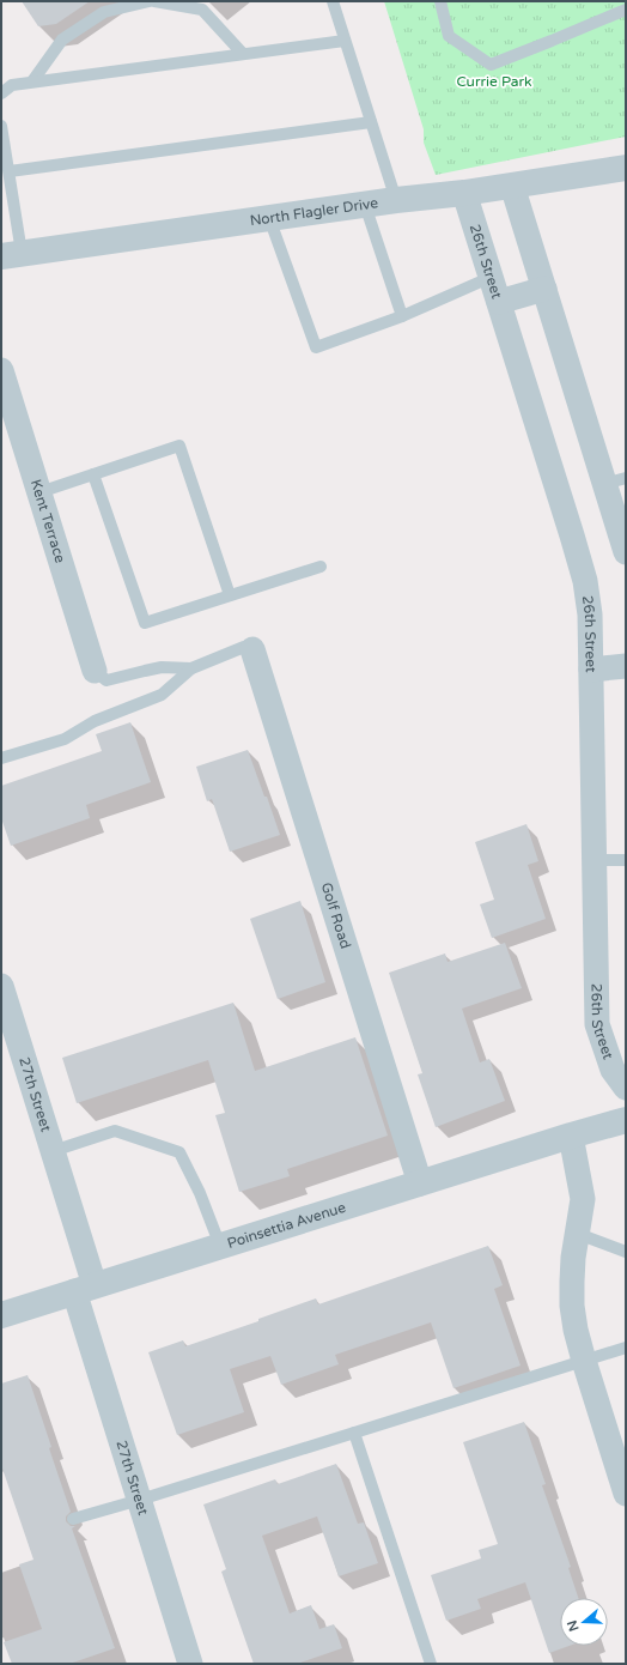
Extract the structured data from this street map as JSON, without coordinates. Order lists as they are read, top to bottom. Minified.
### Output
{"streets":{"street":["North Flagler Drive","26th Street","Kent Terrace","Golf Road","27th Street","Poinsettia Avenue"]},"crossings":[["North Flagler Drive","26th Street"],["Golf Road","Poinsettia Avenue"],["27th Street","Poinsettia Avenue"]],"parks":["Currie Park"],"north":"left"}
